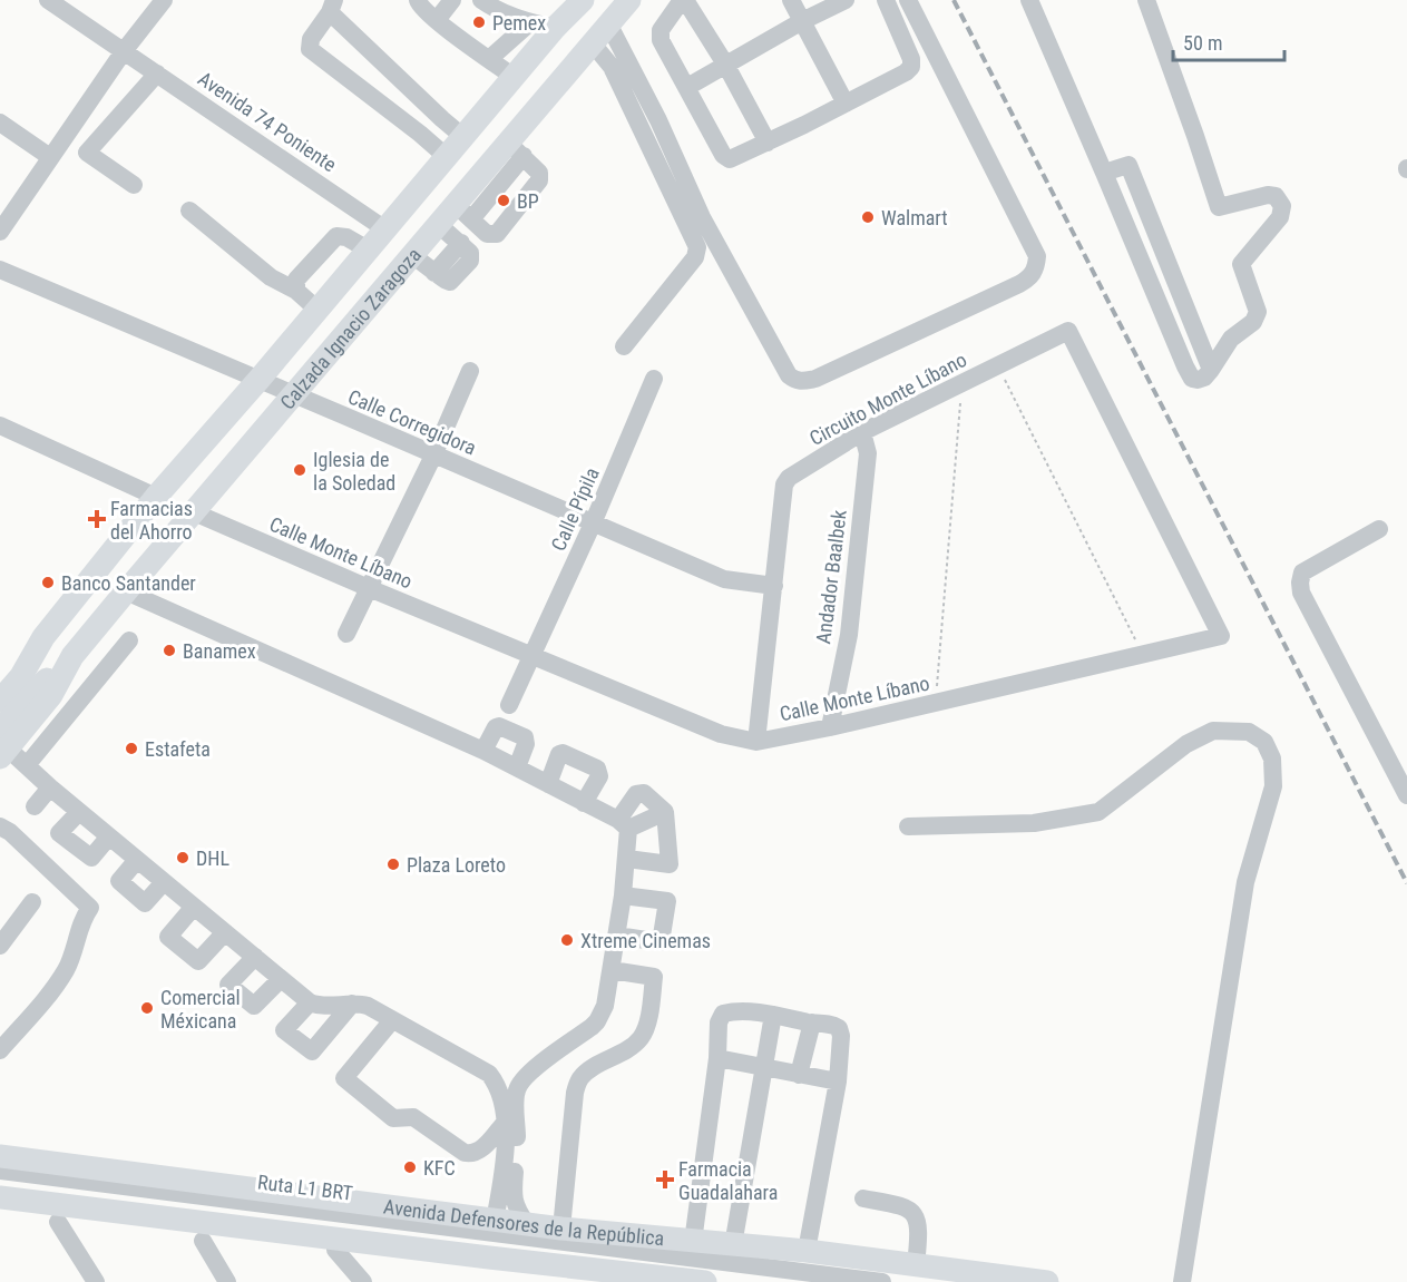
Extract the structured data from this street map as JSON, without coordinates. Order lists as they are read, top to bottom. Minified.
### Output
{"streets":{"main road":["Calzada Ignacio Zaragoza","Avenida Defensores de la República"],"street":["Avenida 74 Poniente","Circuito Monte Líbano","Calle Corregidora","Calle Pípila","Calle Monte Líbano","Andador Baalbek","Ruta L1 BRT"]},"crossings":[["Avenida 74 Poniente","Calzada Ignacio Zaragoza"],["Calzada Ignacio Zaragoza","Calle Corregidora"],["Calzada Ignacio Zaragoza","Calle Monte Líbano"],["Circuito Monte Líbano","Calle Corregidora"],["Circuito Monte Líbano","Calle Monte Líbano"],["Circuito Monte Líbano","Andador Baalbek"],["Calle Corregidora","Calle Pípila"],["Calle Pípila","Calle Monte Líbano"],["Calle Monte Líbano","Andador Baalbek"]],"places":{"other":["Pemex","BP","Walmart","Iglesia de la Soledad","Banco Santander","Banamex","Estafeta","DHL","Plaza Loreto","Xtreme Cinemas","Comercial Méxicana","KFC"],"health":["Farmacias del Ahorro","Farmacia Guadalahara"]},"scale_bar":"50 m"}
